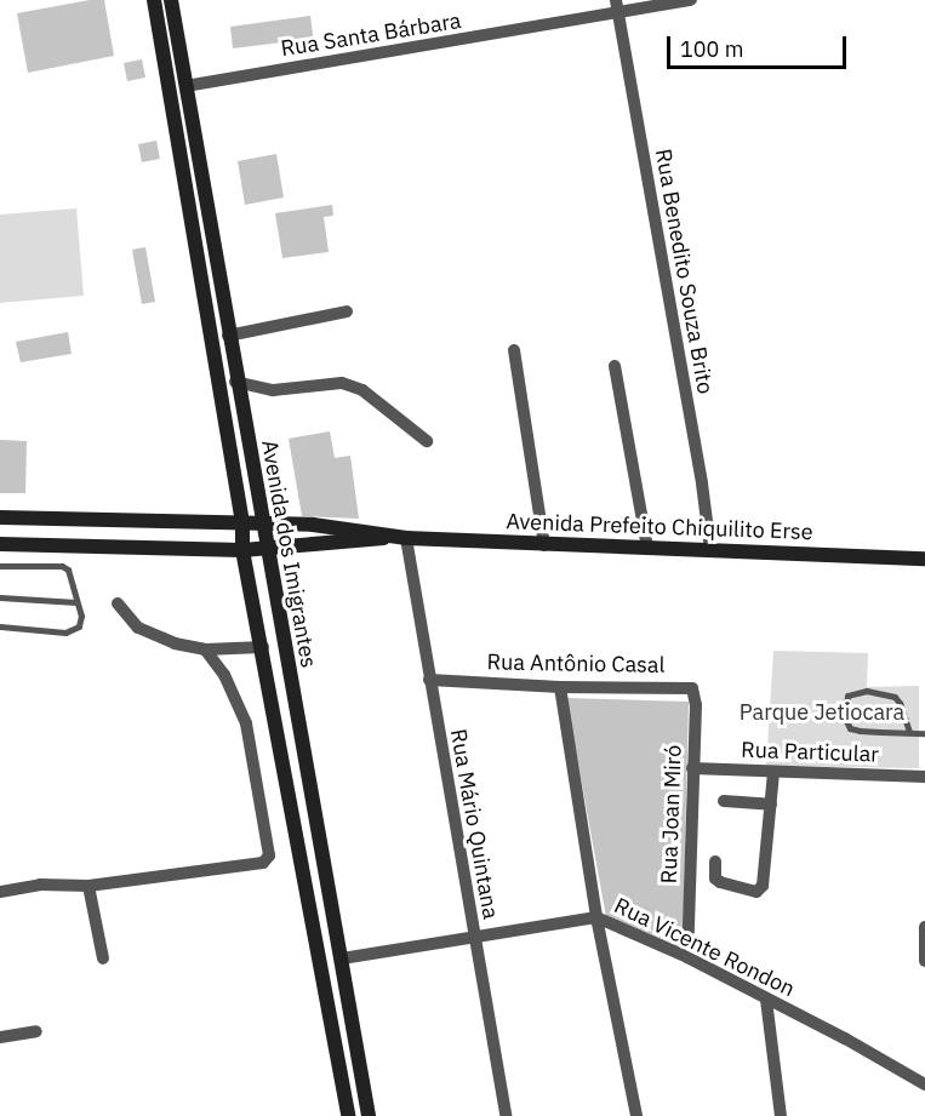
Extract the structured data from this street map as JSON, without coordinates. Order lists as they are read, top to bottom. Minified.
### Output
{"streets":{"main road":["Avenida Prefeito Chiquilito Erse","Avenida dos Imigrantes"],"street":["Rua Santa Bárbara","Rua Benedito Souza Brito","Rua Antônio Casal","Rua Particular","Rua Joan Miró","Rua Mário Quintana","Rua Vicente Rondon"]},"crossings":[["Rua Santa Bárbara","Rua Benedito Souza Brito"],["Rua Santa Bárbara","Avenida dos Imigrantes"],["Rua Benedito Souza Brito","Avenida Prefeito Chiquilito Erse"],["Avenida Prefeito Chiquilito Erse","Avenida dos Imigrantes"],["Avenida Prefeito Chiquilito Erse","Rua Mário Quintana"],["Avenida dos Imigrantes","Rua Vicente Rondon"],["Rua Antônio Casal","Rua Joan Miró"],["Rua Antônio Casal","Rua Mário Quintana"],["Rua Particular","Rua Joan Miró"],["Rua Joan Miró","Rua Vicente Rondon"],["Rua Mário Quintana","Rua Vicente Rondon"]],"parks":["Parque Jetiocara"],"scale_bar":"100 m"}
